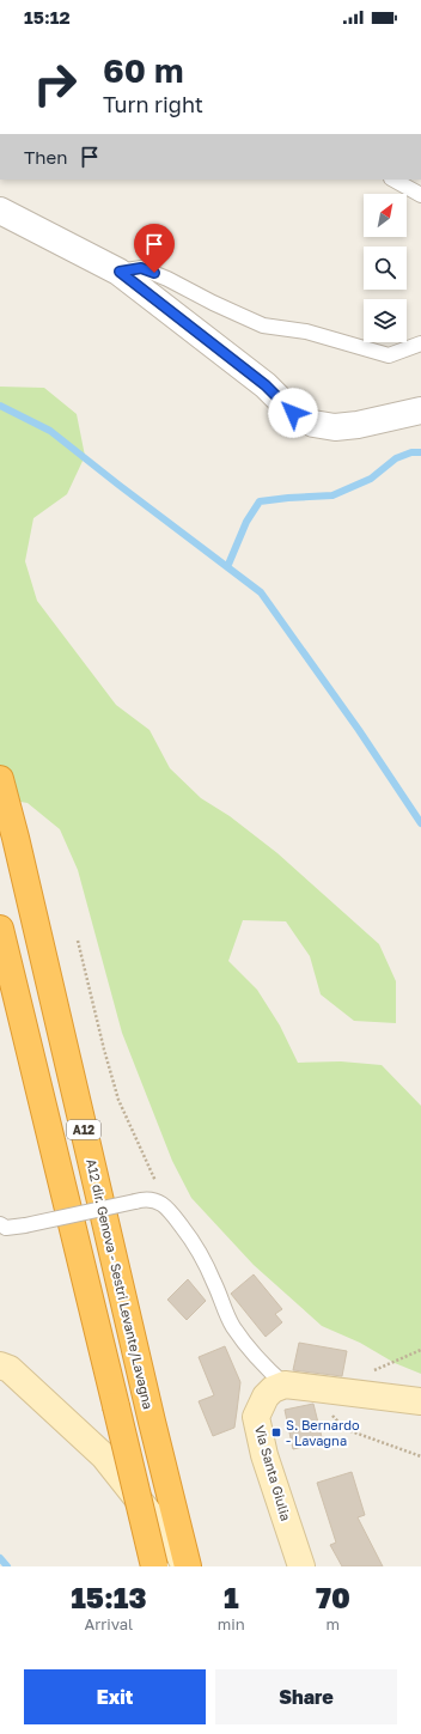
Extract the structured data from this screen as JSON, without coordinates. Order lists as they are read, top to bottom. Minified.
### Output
{"streets":{"highway":["A12","A12 dir. Genova - Sestri Levante/Lavagna"],"street":["Via Santa Giulia"]},"places":{"transit":["S. Bernardo - Lavagna"]},"north":"top right","page":{"status":"15:12","turn":["60 m","Turn right"],"then":"Then","eta":["15:13","Arrival","1","min","70","m"],"buttons":["Exit","Share"]}}
